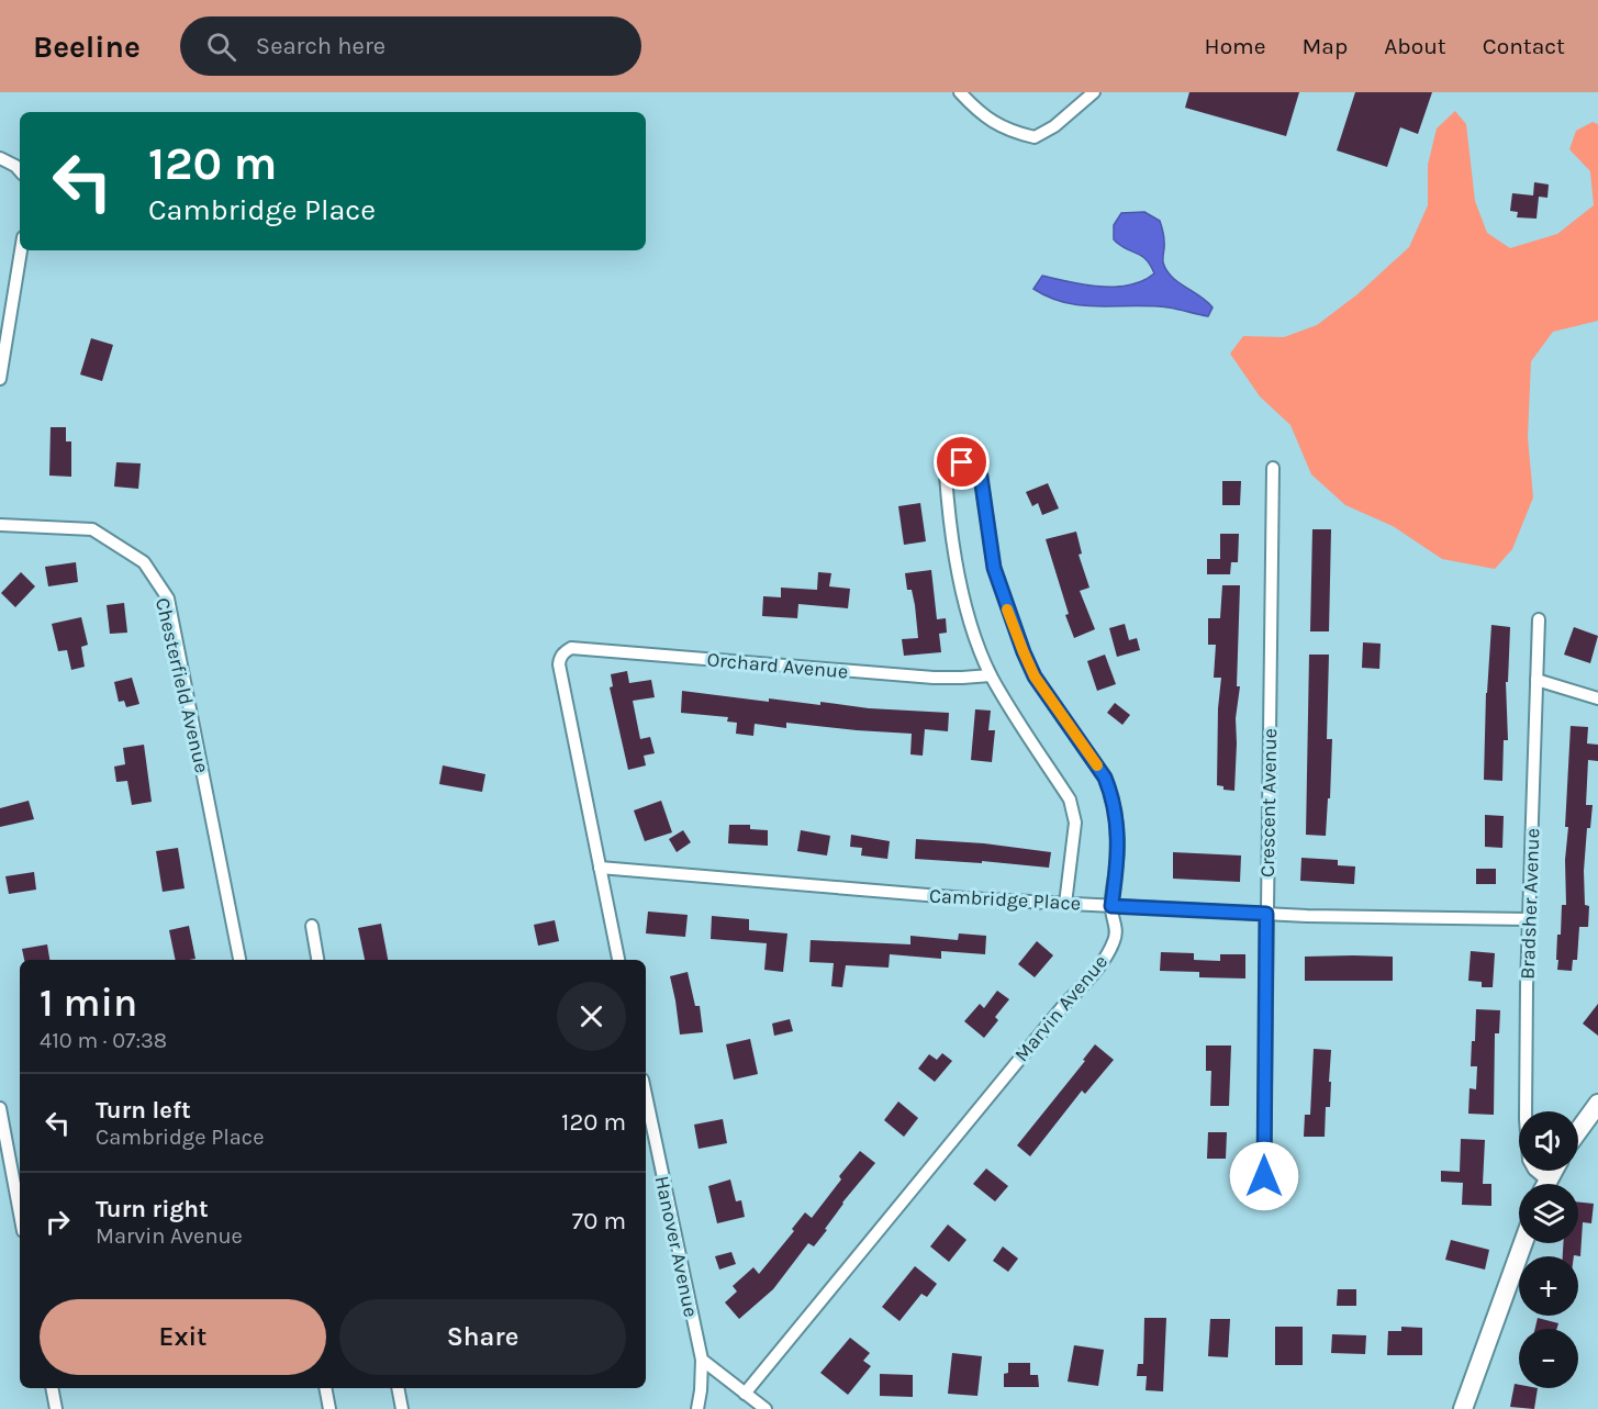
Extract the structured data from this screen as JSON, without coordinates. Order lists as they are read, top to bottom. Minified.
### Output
{"streets":{"street":["Orchard Avenue","Chesterfield Avenue","Crescent Avenue","Cambridge Place","Bradsher Avenue","Marvin Avenue","Hanover Avenue"]},"crossings":[["Orchard Avenue","Cambridge Place"],["Orchard Avenue","Marvin Avenue"],["Crescent Avenue","Cambridge Place"],["Cambridge Place","Bradsher Avenue"],["Cambridge Place","Marvin Avenue"]],"page":{"header":"Beeline","search":"Search here","nav":["Home","Map","About","Contact"],"turn":["120 m","Cambridge Place"],"heading":["1 min","410 m · 07:38"],"list":[{"name":"Turn left","note":"Cambridge Place","value":"120 m"},{"name":"Turn right","note":"Marvin Avenue","value":"70 m"}],"map_buttons":["+","−"],"buttons":["Exit","Share"]}}
